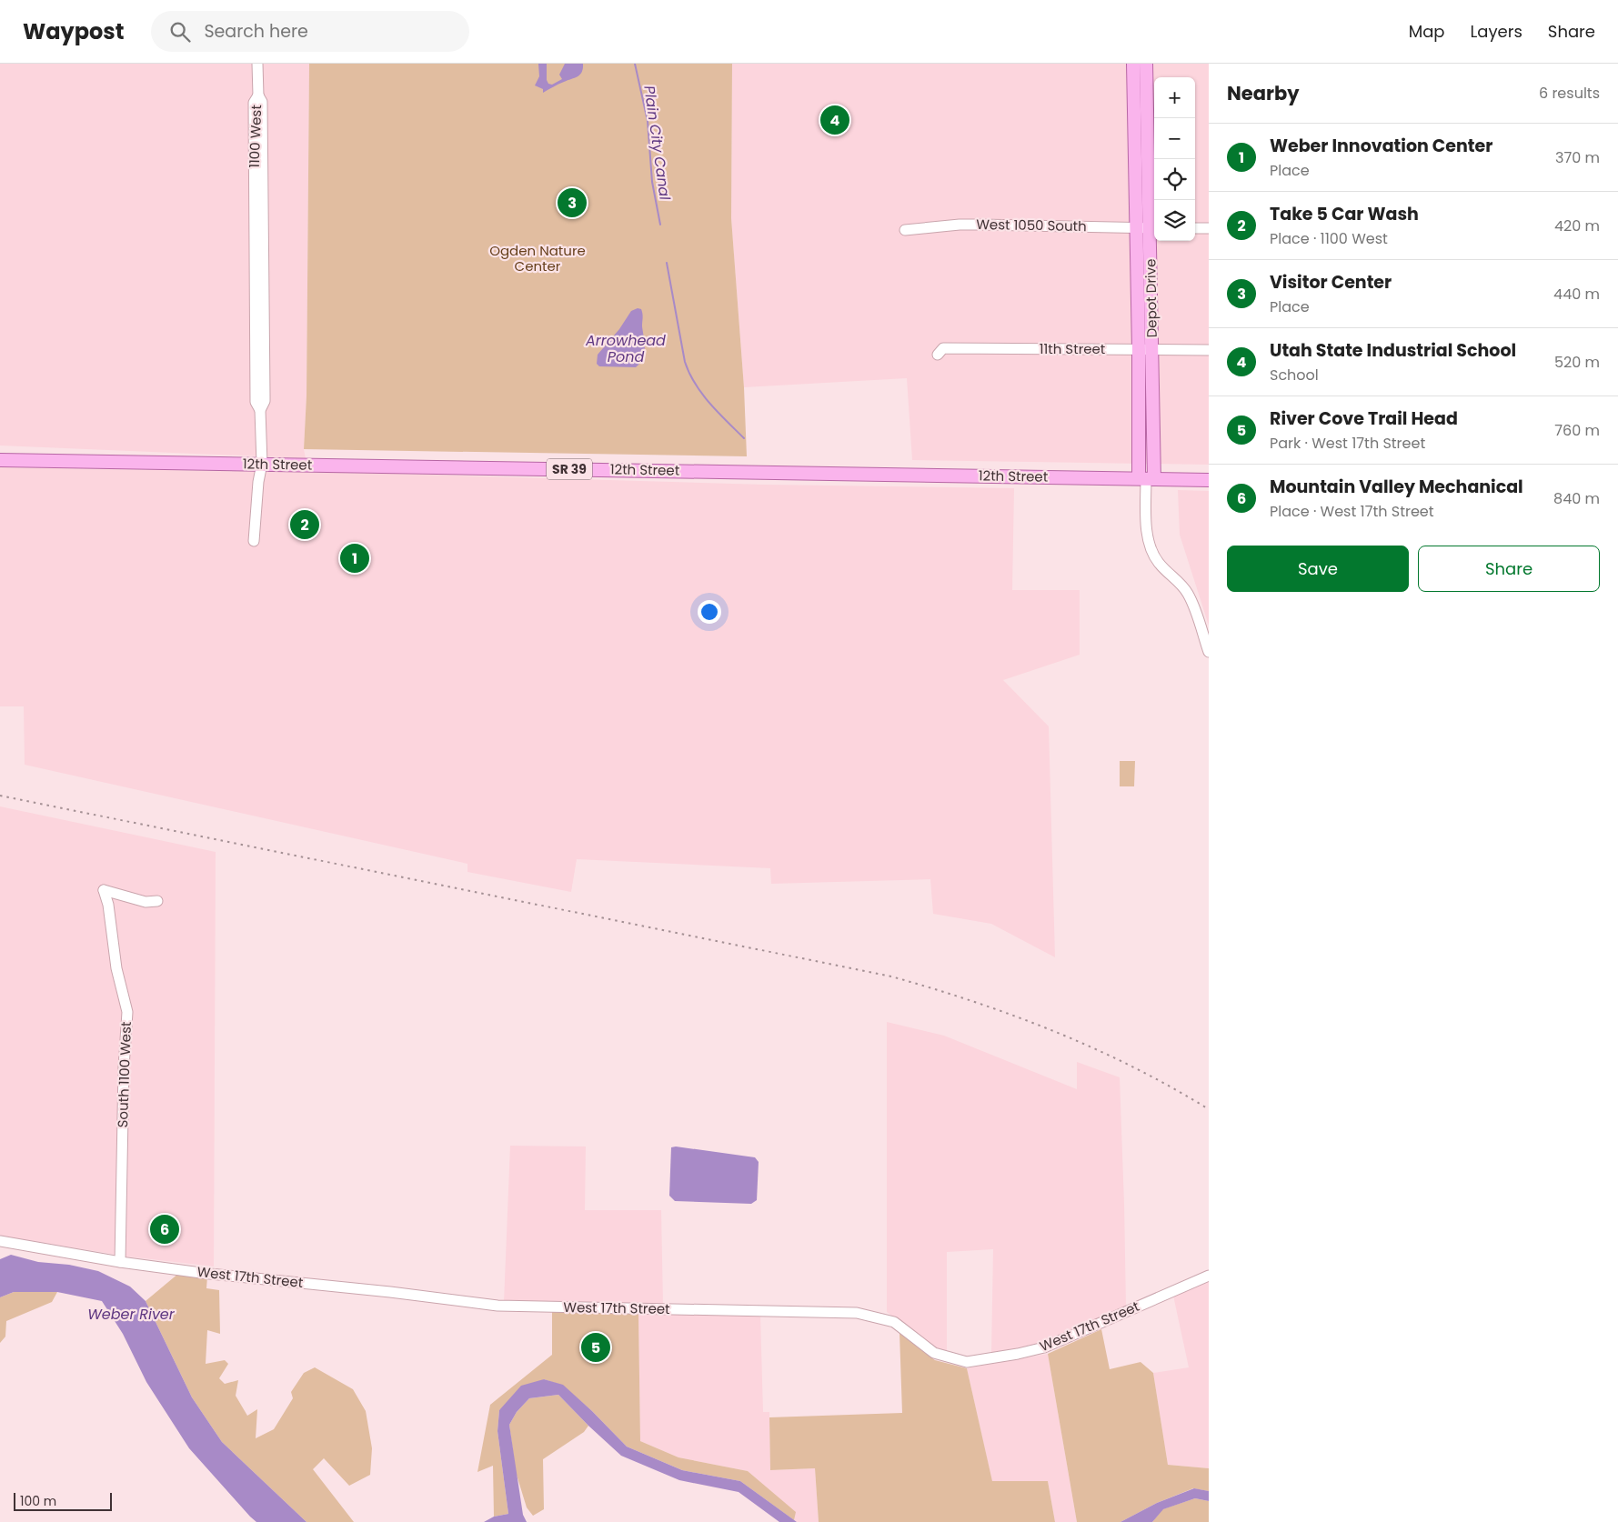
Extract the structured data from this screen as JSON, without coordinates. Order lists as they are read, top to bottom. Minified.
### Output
{"streets":{"main road":["Depot Drive","12th Street","SR 39"],"street":["1100 West","West 1050 South","11th Street","South 1100 West","West 17th Street"]},"crossings":[["1100 West","12th Street"],["West 1050 South","Depot Drive"],["Depot Drive","11th Street"],["Depot Drive","12th Street"],["South 1100 West","West 17th Street"]],"water":["Plain City Canal","Arrowhead Pond","Weber River"],"parks":["Ogden Nature Center"],"scale_bar":"100 m","page":{"header":"Waypost","search":"Search here","nav":["Map","Layers","Share"],"heading":["Nearby","6 results"],"map_buttons":["+","−"],"pins":["4","3","2","1","6","5"],"list":[{"mark":"1","name":"Weber Innovation Center","note":"Place","value":"370 m"},{"mark":"2","name":"Take 5 Car Wash","note":"Place · 1100 West","value":"420 m"},{"mark":"3","name":"Visitor Center","note":"Place","value":"440 m"},{"mark":"4","name":"Utah State Industrial School","note":"School","value":"520 m"},{"mark":"5","name":"River Cove Trail Head","note":"Park · West 17th Street","value":"760 m"},{"mark":"6","name":"Mountain Valley Mechanical","note":"Place · West 17th Street","value":"840 m"}],"buttons":["Save","Share"],"scale":"100 m"}}
